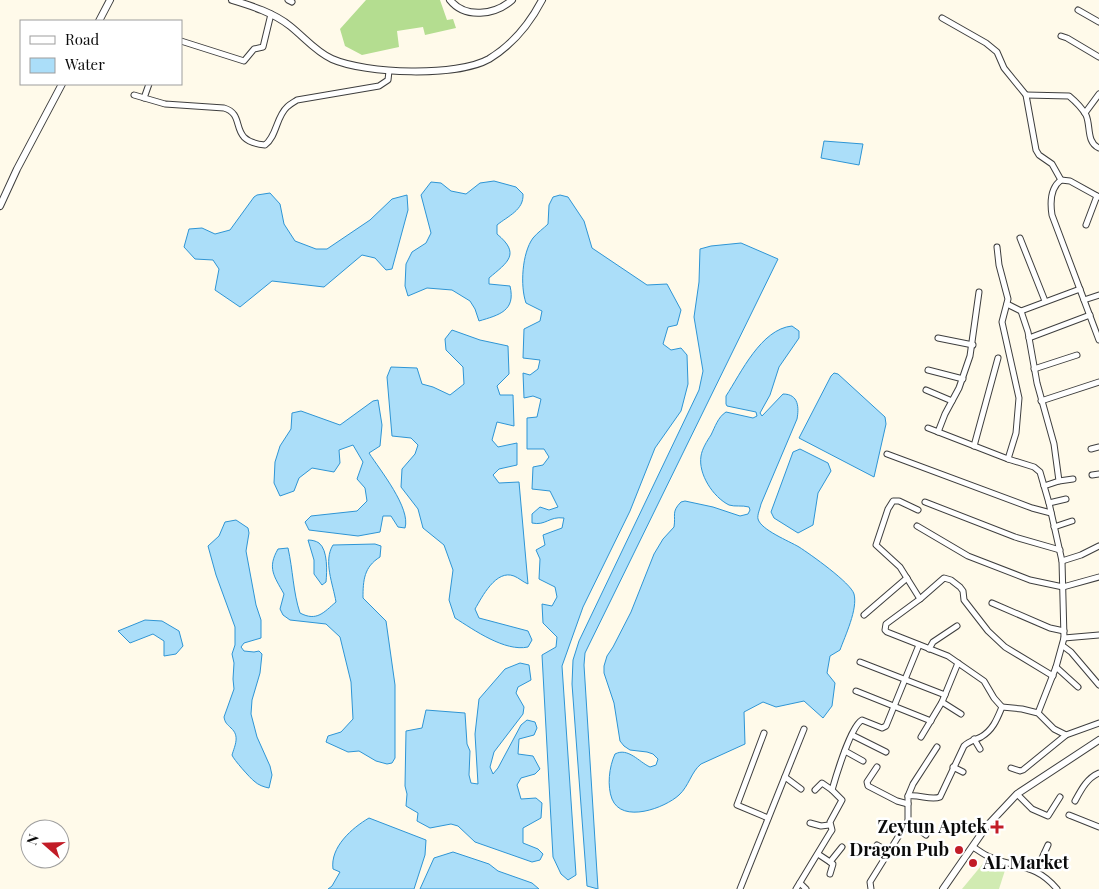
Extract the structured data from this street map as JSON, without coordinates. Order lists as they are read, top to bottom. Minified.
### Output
{"places":{"health":["Zeytun Aptek"],"other":["Dragon Pub","AL Market"]},"legend":["Road","Water"],"north":"left"}
